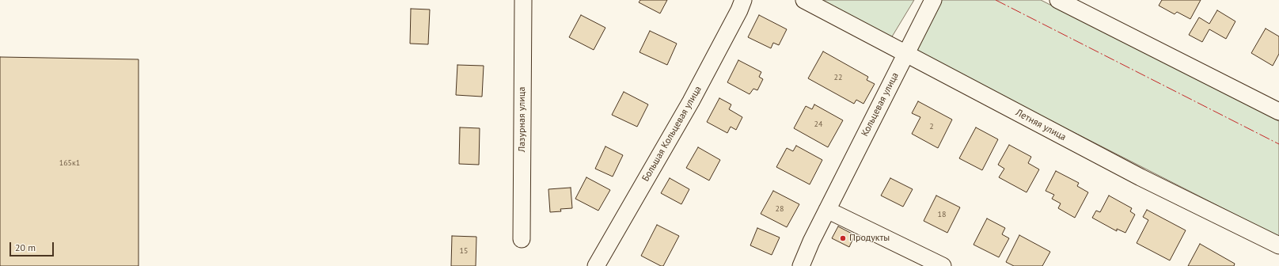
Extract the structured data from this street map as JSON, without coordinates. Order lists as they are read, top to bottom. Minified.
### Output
{"streets":{"street":["Кольцевая улица","Лазурная улица","Летняя улица","Большая Кольцевая улица"]},"crossings":[["Кольцевая улица","Летняя улица"]],"places":["Продукты"],"house_numbers":["22","24","2","165к1","28","18","15"],"scale_bar":"20 m"}
